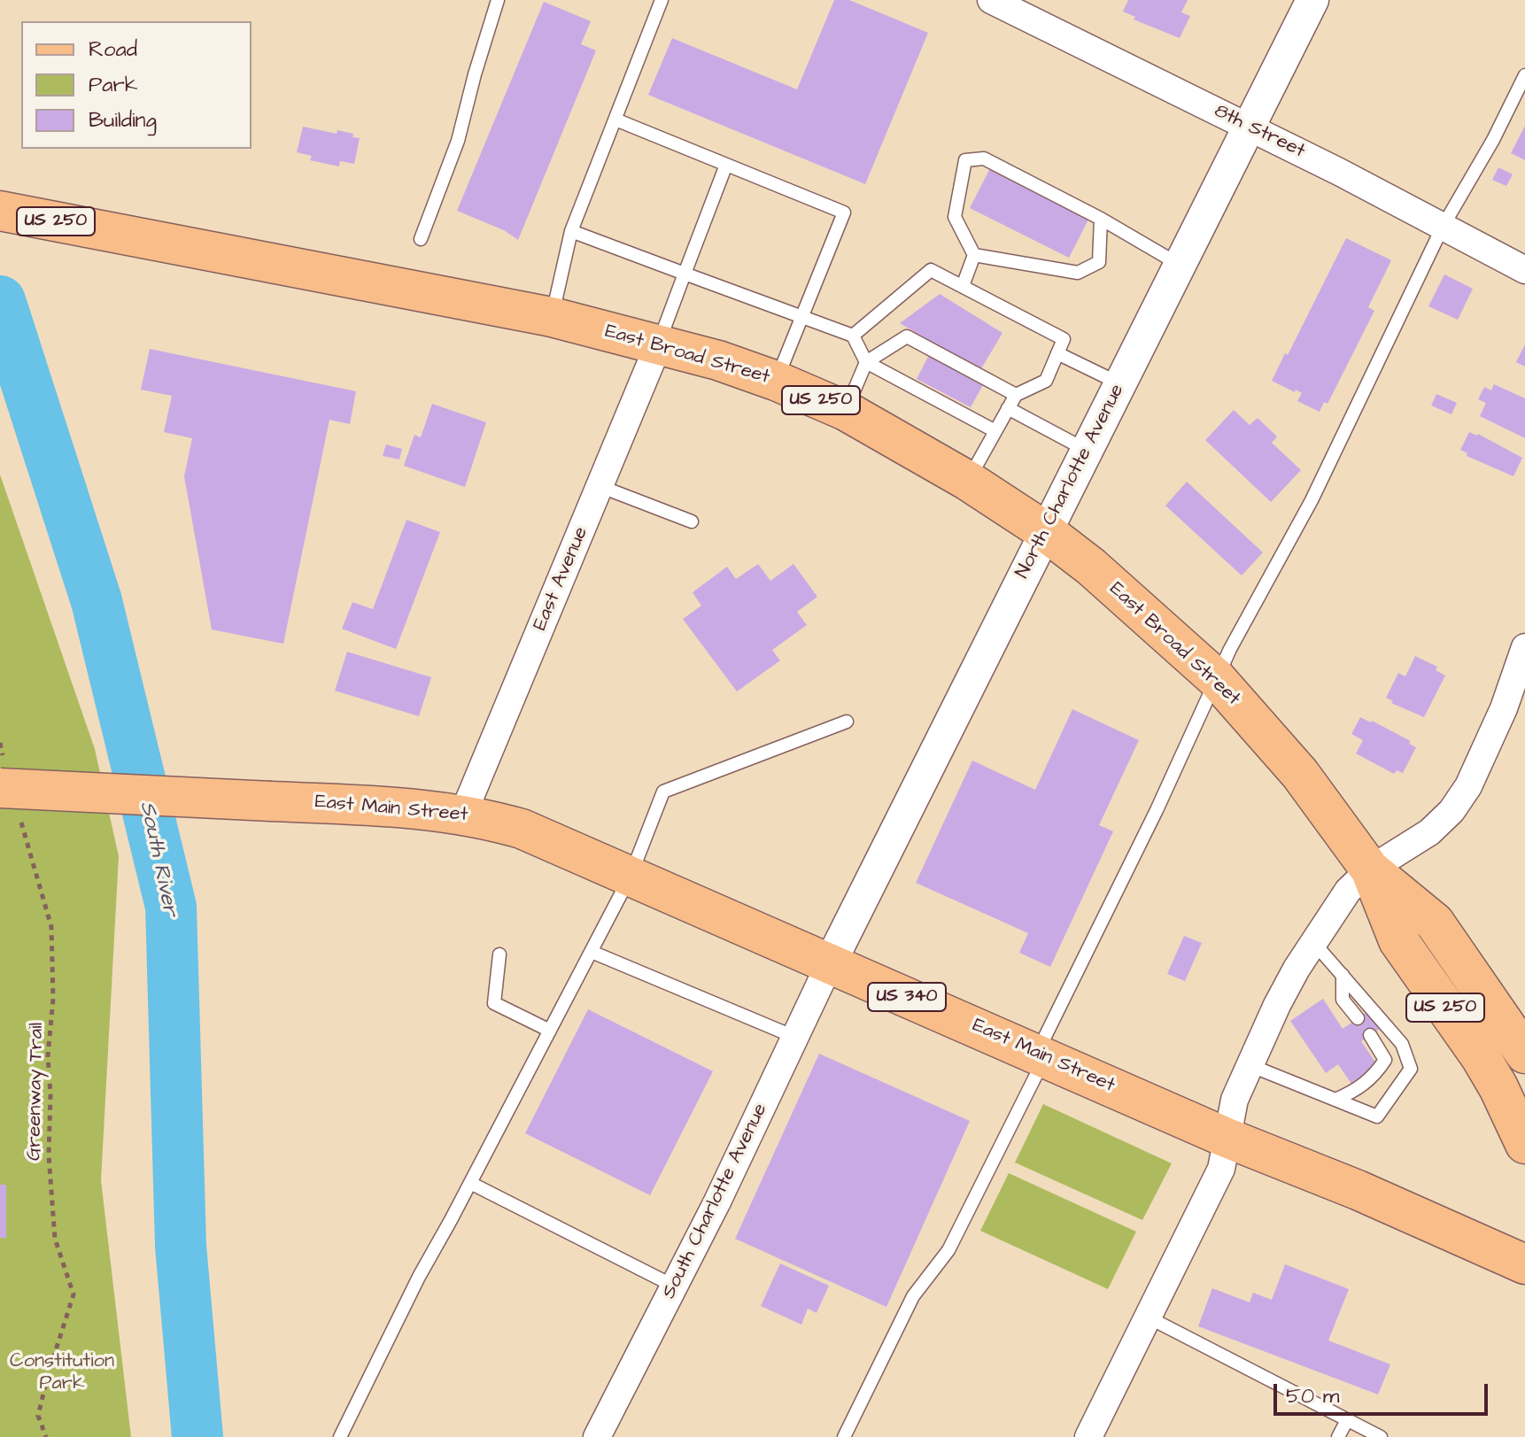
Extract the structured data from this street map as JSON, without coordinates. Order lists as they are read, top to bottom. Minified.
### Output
{"streets":{"main road":["US 250","East Broad Street","East Main Street","US 340"],"street":["8th Street","North Charlotte Avenue","East Avenue","South Charlotte Avenue"],"path":["Greenway Trail"]},"crossings":[["8th Street","North Charlotte Avenue"],["East Broad Street","North Charlotte Avenue"],["East Broad Street","East Avenue"],["North Charlotte Avenue","East Main Street"],["North Charlotte Avenue","South Charlotte Avenue"],["East Avenue","East Main Street"],["East Main Street","Greenway Trail"],["East Main Street","South Charlotte Avenue"]],"water":["South River"],"parks":["Constitution Park"],"legend":["Road","Park","Building"],"scale_bar":"50 m"}
